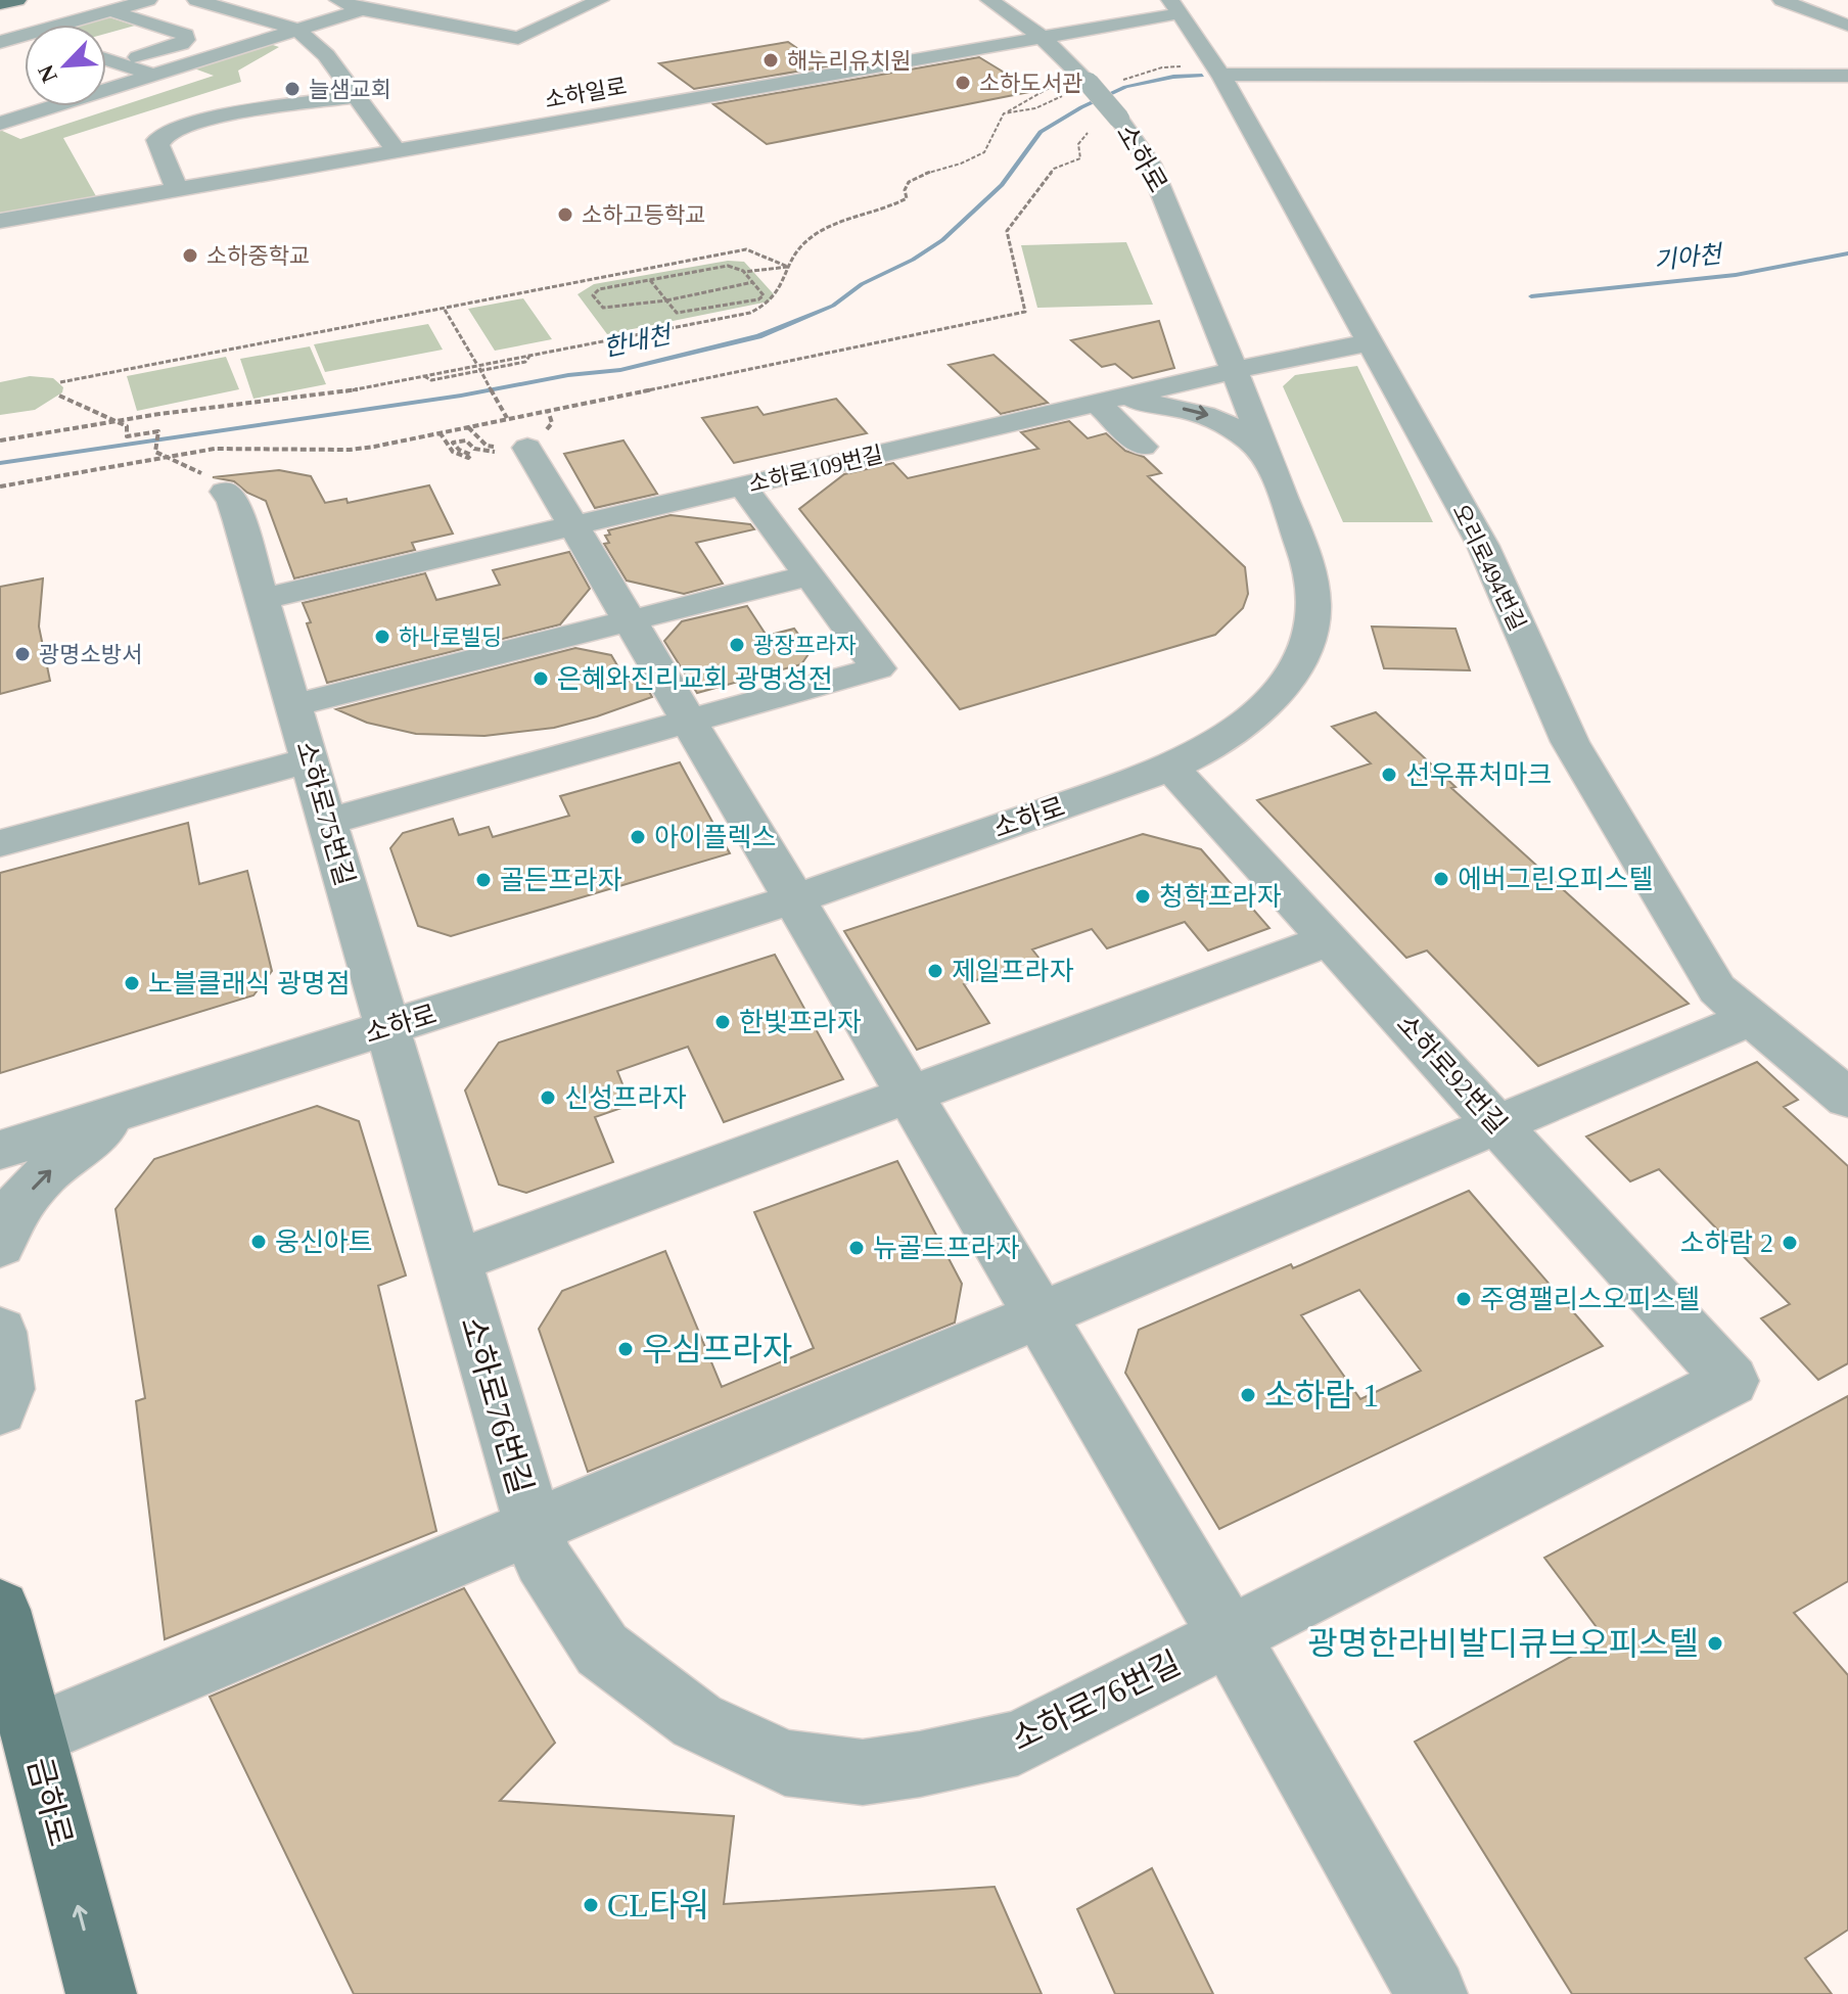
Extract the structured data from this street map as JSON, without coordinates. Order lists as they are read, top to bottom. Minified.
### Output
{"streets":{"main road":["금하로"],"street":["소하일로","소하로","소하로109번길","오리로494번길","소하로75번길","소하로92번길","소하로76번길"]},"crossings":[["소하일로","소하로"],["소하일로","오리로494번길"],["소하로","소하로109번길"],["소하로","소하로75번길"],["소하로","소하로92번길"],["소하로","소하로76번길"],["소하로109번길","오리로494번길"],["소하로109번길","소하로75번길"],["소하로75번길","소하로76번길"],["소하로92번길","소하로76번길"]],"one_way":["금하로"],"water":["기아천","한내천"],"places":["해누리유치원","소하도서관","늘샘교회","소하고등학교","소하중학교","하나로빌딩","광장프라자","광명소방서","은혜와진리교회 광명성전","선우퓨처마크","아이플렉스","에버그린오피스텔","골든프라자","청학프라자","제일프라자","노블클래식 광명점","한빛프라자","신성프라자","웅신아트","소하람 2","뉴골드프라자","주영팰리스오피스텔","우심프라자","소하람 1","광명한라비발디큐브오피스텔","CL타워"],"north":"bottom left"}
